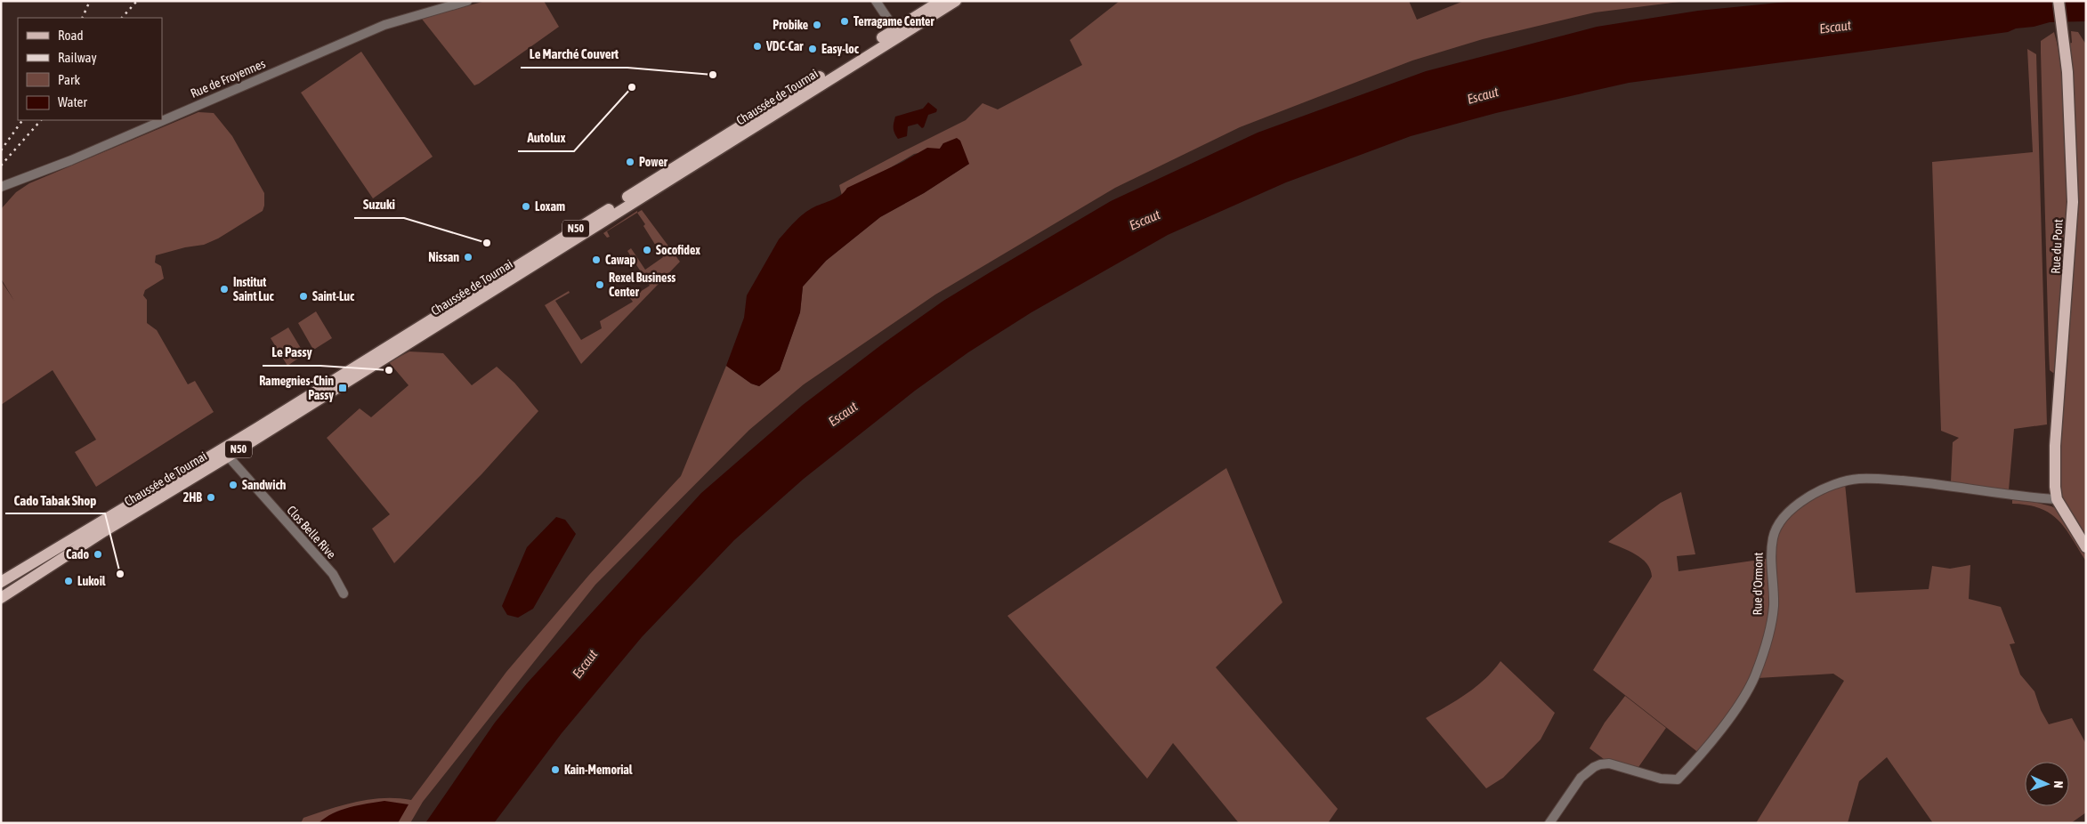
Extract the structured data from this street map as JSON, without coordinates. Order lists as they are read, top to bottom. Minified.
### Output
{"streets":{"main road":["Chaussée de Tournai","N50","Rue du Pont"],"street":["Rue de Froyennes","Clos Belle Rive","Rue d'Ormont"]},"crossings":[["Chaussée de Tournai","Clos Belle Rive"],["Rue du Pont","Rue d'Ormont"]],"water":["Escaut"],"places":{"other":["Terragame Center","Probike","VDC-Car","Easy-loc","Le Marché Couvert","Autolux","Power","Loxam","Suzuki","Socofidex","Nissan","Cawap","Rexel Business Center","Institut Saint Luc","Saint-Luc","Le Passy","Sandwich","2HB","Cado","Cado Tabak Shop","Lukoil","Kain-Memorial"],"transit":["Ramegnies-Chin Passy"]},"legend":["Road","Railway","Park","Water"],"north":"right"}
